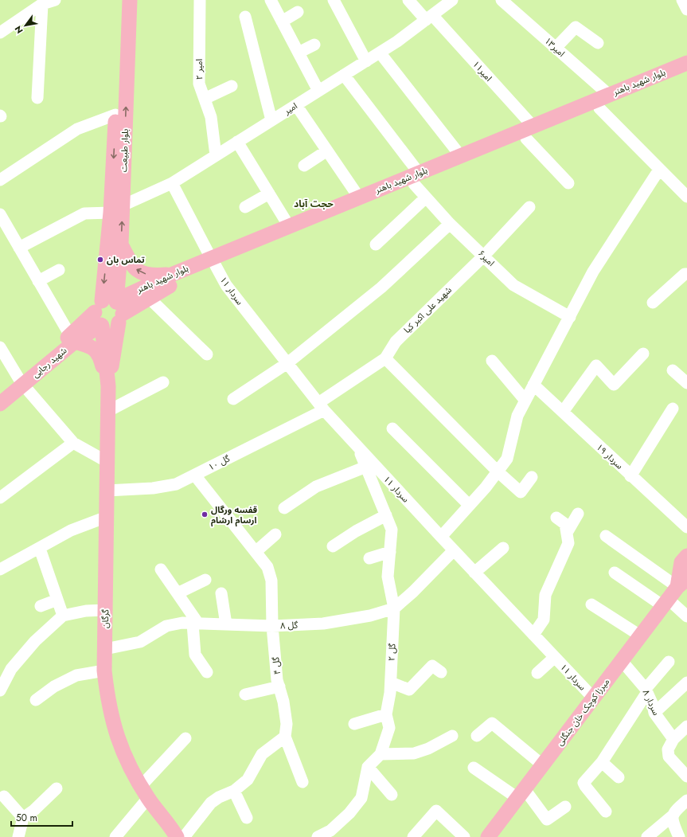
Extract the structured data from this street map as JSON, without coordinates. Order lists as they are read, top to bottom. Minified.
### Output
{"streets":{"main road":["بلوار شهید باهنر","بلوار طبیعت","شهید رجایی","گرگان","میرزا کوچک خان جنگلی"],"street":["امیر۱۳","امیر ۲","امیر۱۱","امیر","امیر۶","سردار ۱۱","شهید علی اکبر کیا","سردار ۱۹","گل ۱۰","گل ۸","گل ۲","گل ۴","سردار ۸"]},"crossings":[["امیر۱۳","بلوار شهید باهنر"],["امیر ۲","امیر"],["امیر۱۱","بلوار شهید باهنر"],["امیر۱۱","امیر"],["بلوار شهید باهنر","بلوار طبیعت"],["بلوار شهید باهنر","امیر۶"],["بلوار شهید باهنر","سردار ۱۱"],["بلوار شهید باهنر","شهید رجایی"],["امیر","بلوار طبیعت"],["امیر","امیر۶"],["امیر","سردار ۱۱"],["بلوار طبیعت","شهید رجایی"],["امیر۶","شهید علی اکبر کیا"],["سردار ۱۱","شهید علی اکبر کیا"],["سردار ۱۱","گل ۱۰"],["سردار ۱۱","گل ۸"],["سردار ۱۱","گل ۲"],["سردار ۱۱","میرزا کوچک خان جنگلی"],["شهید علی اکبر کیا","گل ۱۰"],["گل ۱۰","گرگان"],["گل ۱۰","گل ۴"],["گرگان","گل ۸"],["گل ۸","گل ۲"],["گل ۸","گل ۴"],["سردار ۸","میرزا کوچک خان جنگلی"]],"districts":["حجت آباد"],"places":["تماس بان","قفسه ورگال ارسام ارشام"],"scale_bar":"50 m","north":"bottom left"}
